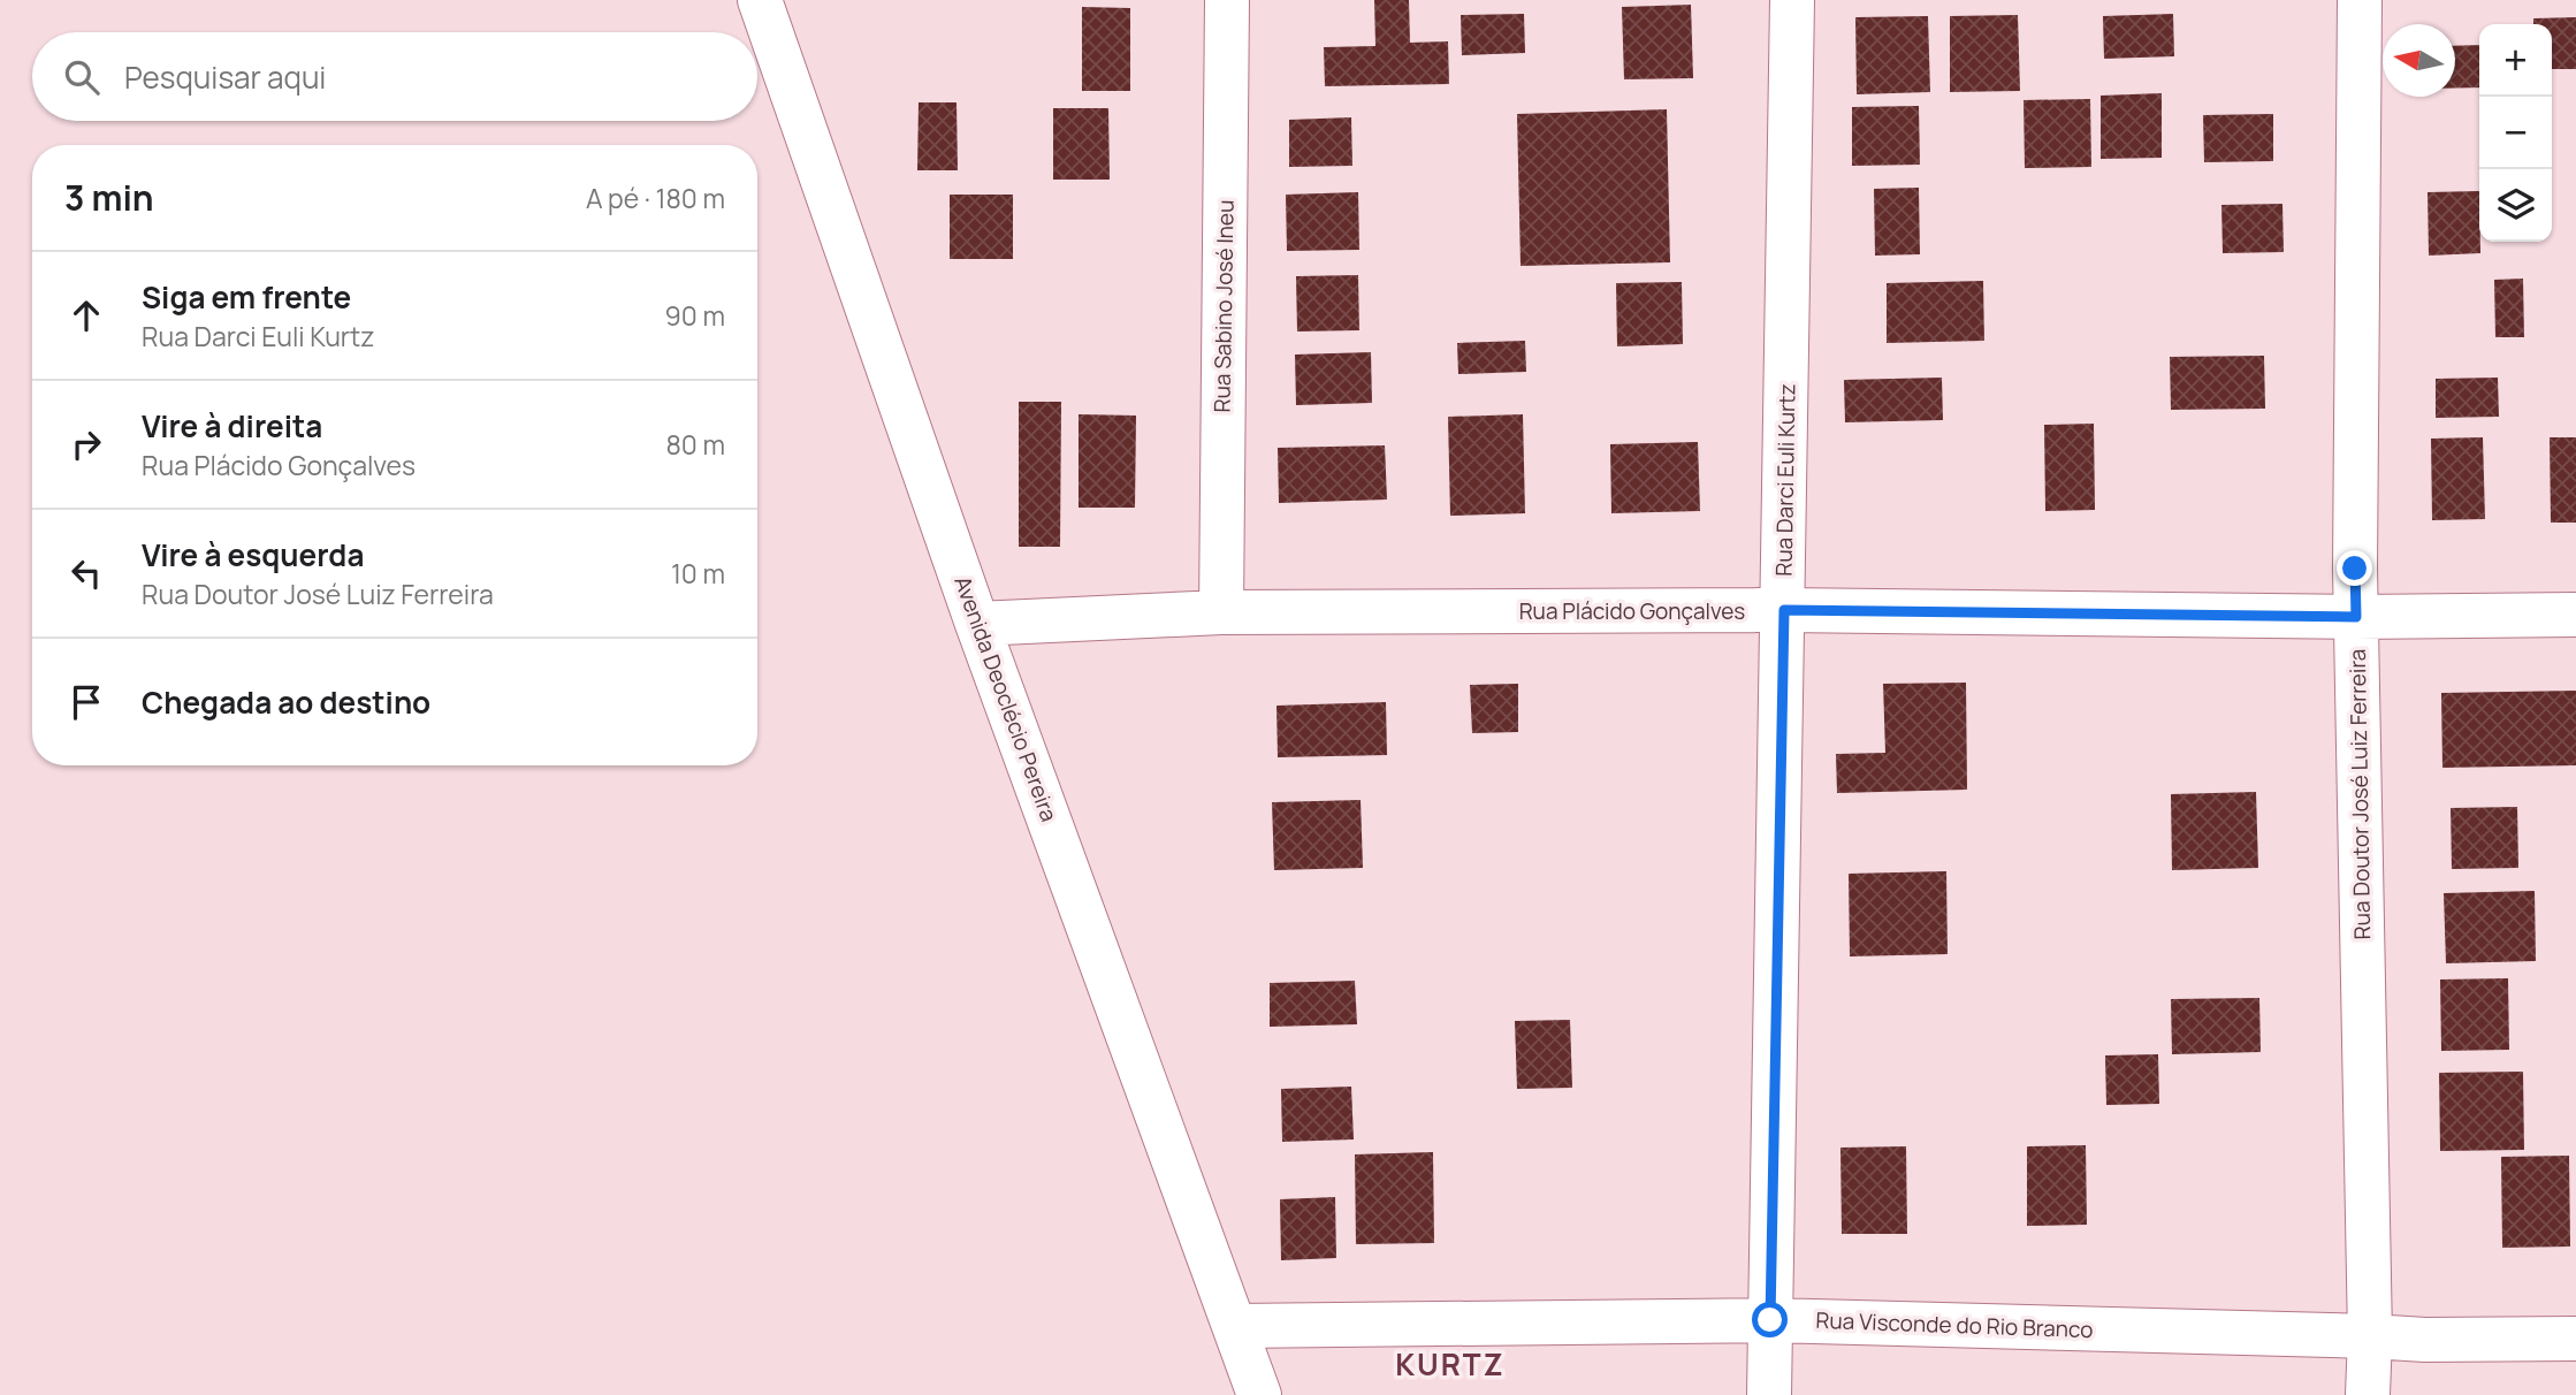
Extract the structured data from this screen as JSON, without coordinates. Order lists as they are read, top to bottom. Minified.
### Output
{"streets":{"street":["Rua Sabino José Ineu","Rua Darci Euli Kurtz","Rua Plácido Gonçalves","Avenida Deoclécio Pereira","Rua Doutor José Luiz Ferreira","Rua Visconde do Rio Branco"]},"crossings":[["Rua Sabino José Ineu","Rua Plácido Gonçalves"],["Rua Darci Euli Kurtz","Rua Plácido Gonçalves"],["Rua Darci Euli Kurtz","Rua Visconde do Rio Branco"],["Rua Plácido Gonçalves","Avenida Deoclécio Pereira"],["Rua Plácido Gonçalves","Rua Doutor José Luiz Ferreira"],["Avenida Deoclécio Pereira","Rua Visconde do Rio Branco"],["Rua Doutor José Luiz Ferreira","Rua Visconde do Rio Branco"]],"districts":["KURTZ"],"north":"left","page":{"map_buttons":["+","−"],"search":"Pesquisar aqui","heading":["3 min","A pé · 180 m"],"list":[["Siga em frente","Rua Darci Euli Kurtz","90 m"],["Vire à direita","Rua Plácido Gonçalves","80 m"],["Vire à esquerda","Rua Doutor José Luiz Ferreira","10 m"],"Chegada ao destino"]}}
